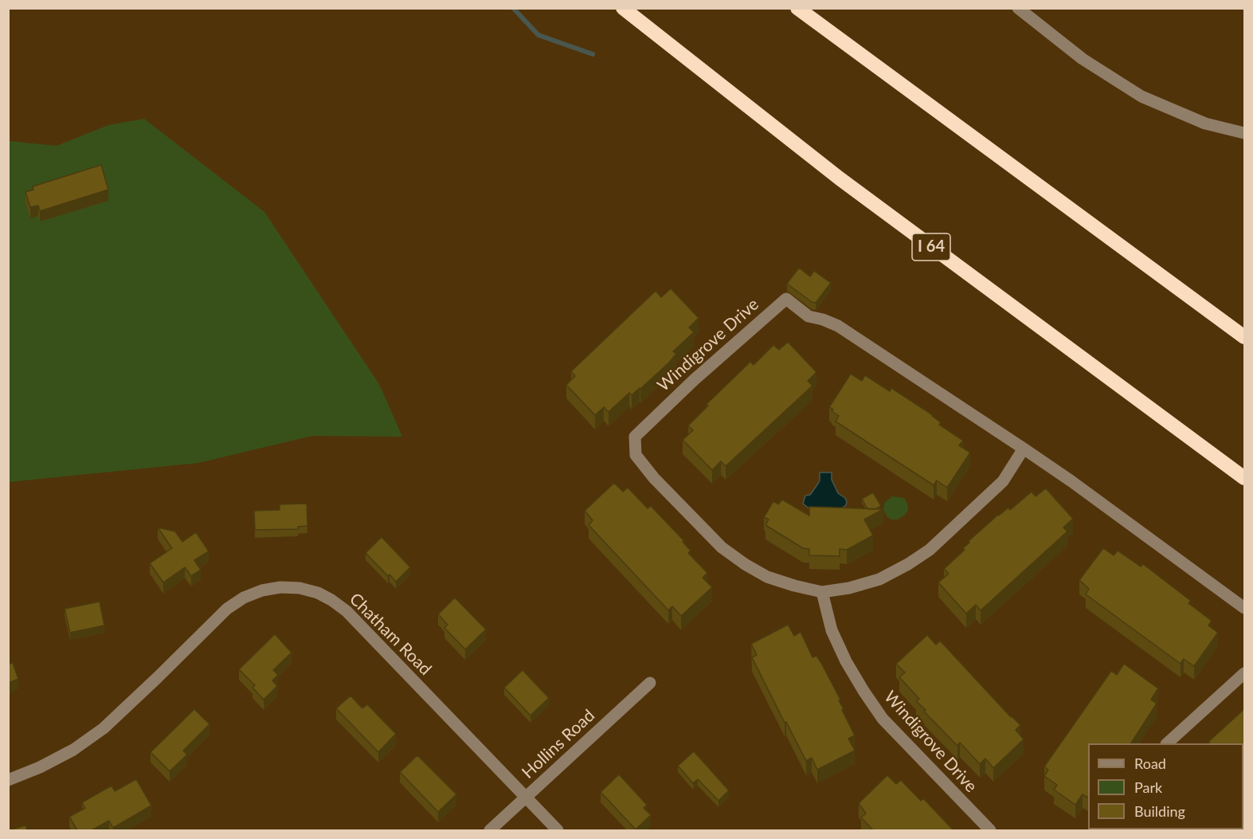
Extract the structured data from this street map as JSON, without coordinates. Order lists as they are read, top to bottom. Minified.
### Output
{"streets":{"highway":["I 64"],"street":["Windigrove Drive","Chatham Road","Hollins Road"]},"crossings":[["Chatham Road","Hollins Road"]],"legend":["Road","Park","Building"]}
